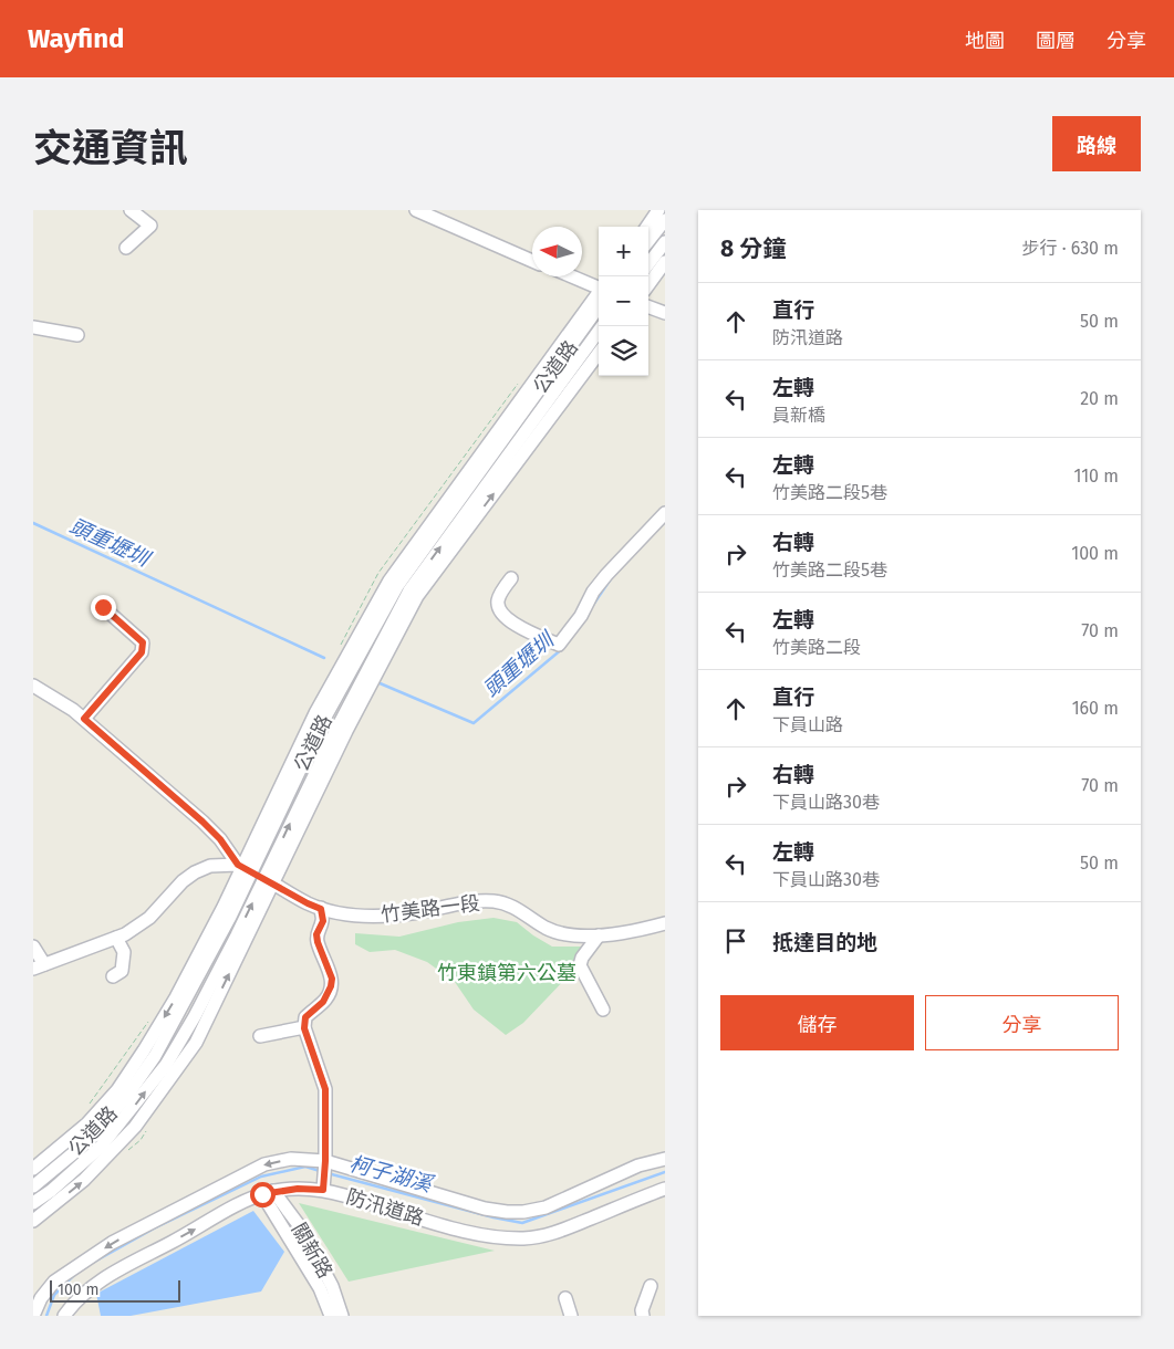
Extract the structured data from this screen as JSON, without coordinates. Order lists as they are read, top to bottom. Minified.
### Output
{"streets":{"street":["公道路","竹美路一段","防汛道路","關新路"]},"crossings":[["公道路","竹美路一段"],["防汛道路","關新路"]],"water":["頭重壢圳","柯子湖溪"],"parks":["竹東鎮第六公墓"],"scale_bar":"100 m","north":"left","page":{"header":"Wayfind","nav":["地圖","圖層","分享"],"title":"交通資訊","buttons":["路線",["儲存","分享"]],"heading":["8 分鐘","步行 · 630 m"],"map_buttons":["+","−"],"list":[["直行","防汛道路","50 m"],["左轉","員新橋","20 m"],["左轉","竹美路二段5巷","110 m"],["右轉","竹美路二段5巷","100 m"],["左轉","竹美路二段","70 m"],["直行","下員山路","160 m"],["右轉","下員山路30巷","70 m"],["左轉","下員山路30巷","50 m"],"抵達目的地"],"scale":"100 m"}}
